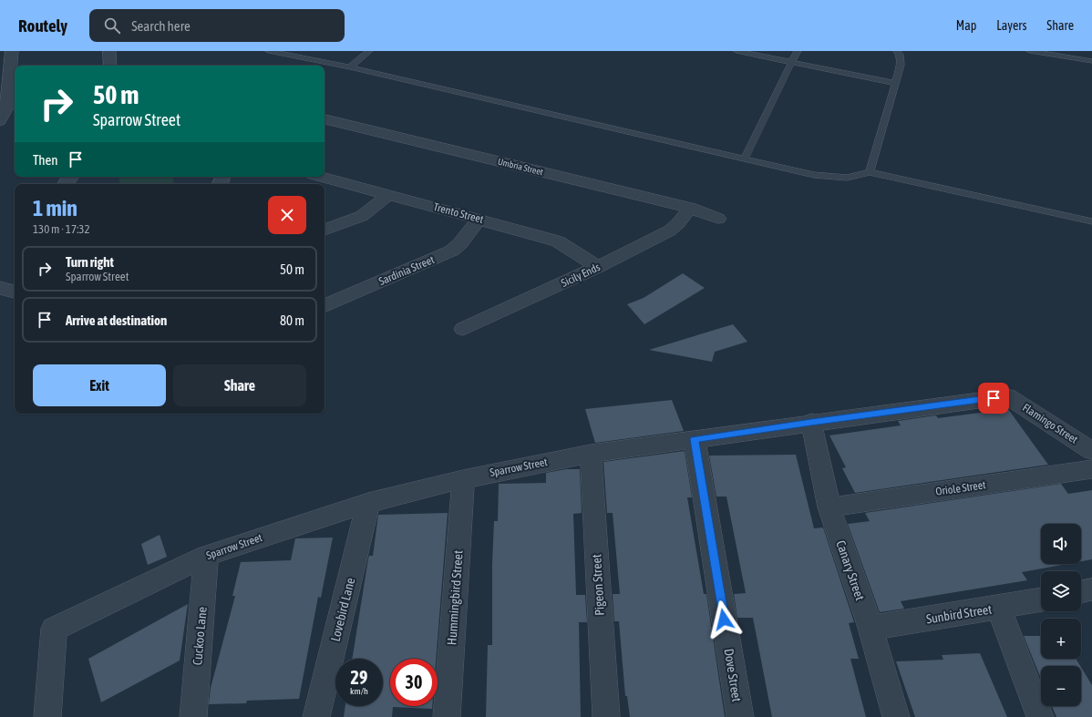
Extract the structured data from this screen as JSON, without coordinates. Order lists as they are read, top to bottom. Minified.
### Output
{"streets":{"street":["Umbria Street","Trento Street","Sardinia Street","Sicily Ends","Flamingo Street","Sparrow Street","Oriole Street","Canary Street","Pigeon Street","Hummingbird Street","Lovebird Lane","Sunbird Street","Cuckoo Lane","Dove Street"]},"crossings":[["Umbria Street","Sicily Ends"],["Trento Street","Sardinia Street"],["Trento Street","Sicily Ends"],["Flamingo Street","Sparrow Street"],["Sparrow Street","Canary Street"],["Sparrow Street","Pigeon Street"],["Sparrow Street","Hummingbird Street"],["Sparrow Street","Lovebird Lane"],["Sparrow Street","Cuckoo Lane"],["Sparrow Street","Dove Street"],["Oriole Street","Canary Street"],["Canary Street","Sunbird Street"]],"page":{"header":"Routely","search":"Search here","nav":["Map","Layers","Share"],"turn":["50 m","Sparrow Street"],"then":"Then","heading":["1 min","130 m · 17:32"],"list":[{"name":"Turn right","note":"Sparrow Street","value":"50 m"},{"name":"Arrive at destination","value":"80 m"}],"buttons":["Exit","Share"],"map_buttons":["+","−"],"speed":"29 km/h","limit":"30"}}
